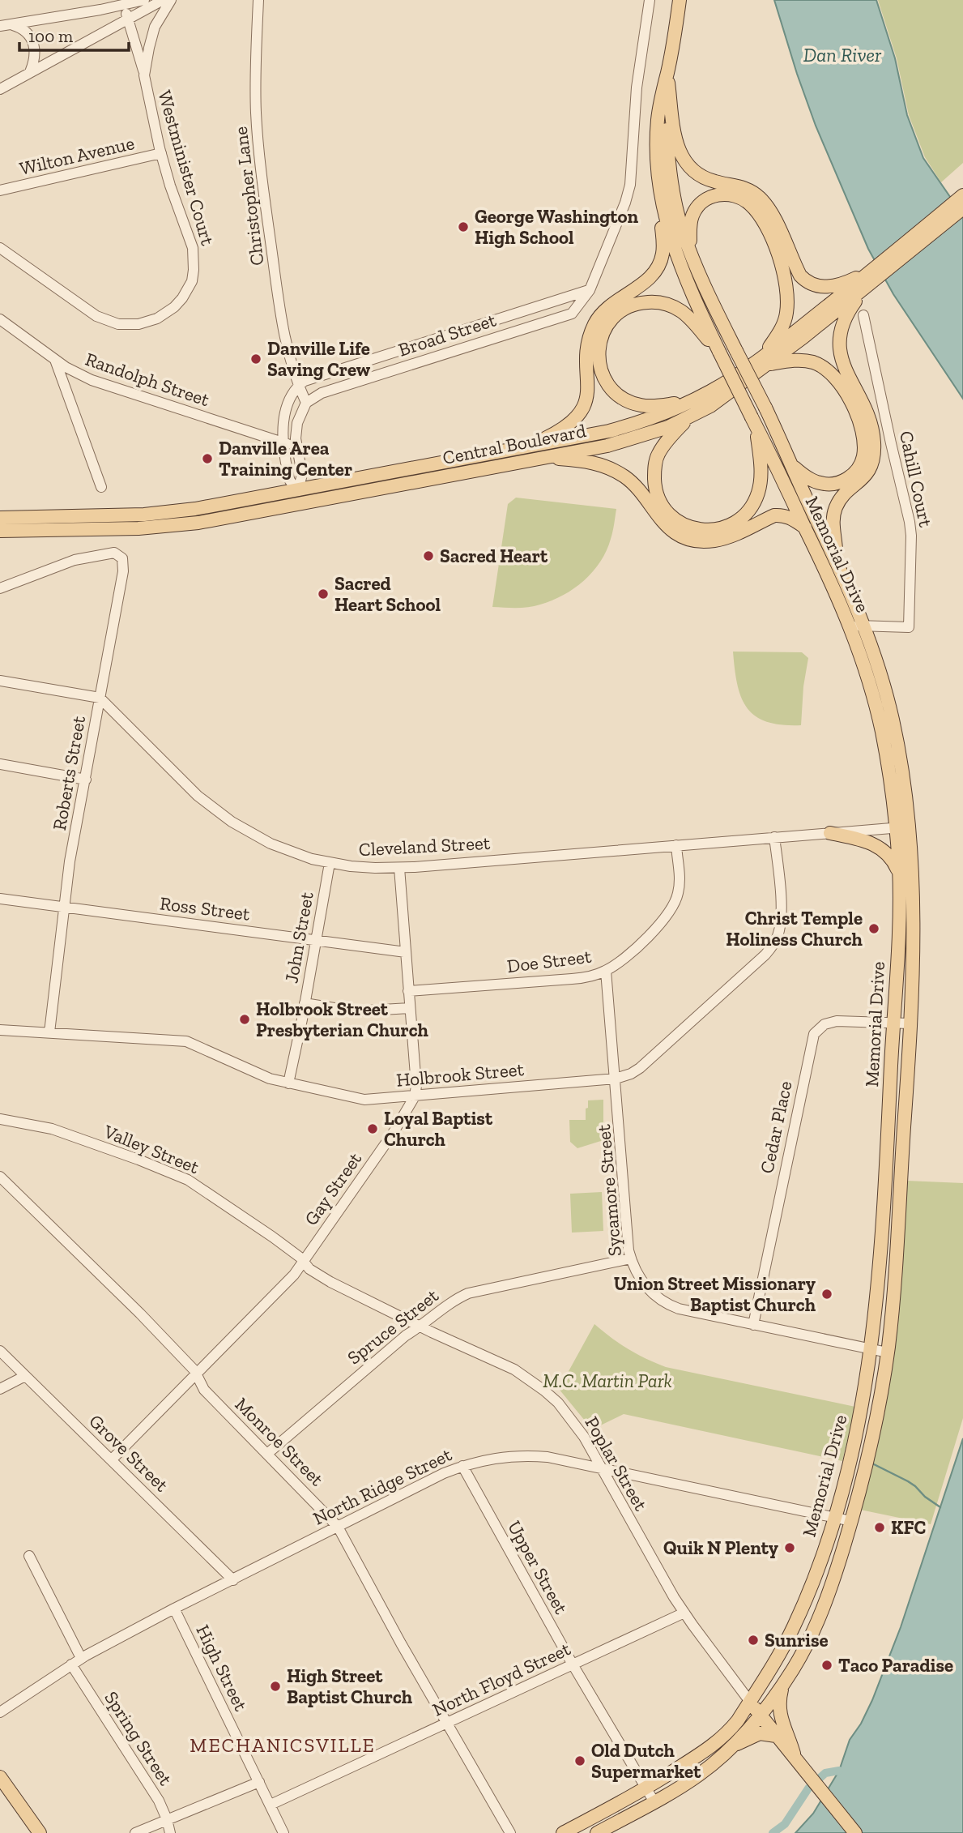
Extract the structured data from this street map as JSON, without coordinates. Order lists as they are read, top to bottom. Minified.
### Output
{"streets":{"main road":["Central Boulevard","Memorial Drive"],"street":["Wilton Avenue","Westminister Court","Christopher Lane","Broad Street","Randolph Street","Cahill Court","Roberts Street","Cleveland Street","Ross Street","John Street","Doe Street","Holbrook Street","Cedar Place","Valley Street","Gay Street","Sycamore Street","Spruce Street","Monroe Street","Grove Street","Poplar Street","North Ridge Street","Upper Street","High Street","North Floyd Street","Spring Street"]},"crossings":[["Wilton Avenue","Westminister Court"],["Christopher Lane","Broad Street"],["Cahill Court","Memorial Drive"],["Memorial Drive","Cleveland Street"],["Memorial Drive","Cedar Place"],["Memorial Drive","Sycamore Street"],["Memorial Drive","Poplar Street"],["Memorial Drive","North Ridge Street"],["Memorial Drive","Upper Street"],["Roberts Street","Cleveland Street"],["Roberts Street","Ross Street"],["Roberts Street","Holbrook Street"],["Cleveland Street","John Street"],["Cleveland Street","Doe Street"],["Cleveland Street","Holbrook Street"],["Ross Street","John Street"],["John Street","Holbrook Street"],["Doe Street","Sycamore Street"],["Holbrook Street","Gay Street"],["Holbrook Street","Sycamore Street"],["Cedar Place","Sycamore Street"],["Valley Street","Gay Street"],["Valley Street","Poplar Street"],["Gay Street","Monroe Street"],["Gay Street","Grove Street"],["Gay Street","Poplar Street"],["Sycamore Street","Spruce Street"],["Spruce Street","Monroe Street"],["Spruce Street","Poplar Street"],["Monroe Street","North Ridge Street"],["Monroe Street","North Floyd Street"],["Grove Street","North Ridge Street"],["Poplar Street","North Ridge Street"],["Poplar Street","North Floyd Street"],["North Ridge Street","Upper Street"],["North Ridge Street","High Street"],["North Ridge Street","Spring Street"],["Upper Street","North Floyd Street"],["High Street","North Floyd Street"]],"districts":["MECHANICSVILLE"],"water":["Dan River"],"parks":["M.C. Martin Park"],"places":["George Washington High School","Danville Life Saving Crew","Danville Area Training Center","Sacred Heart","Sacred Heart School","Christ Temple Holiness Church","Holbrook Street Presbyterian Church","Loyal Baptist Church","Union Street Missionary Baptist Church","KFC","Quik N Plenty","Sunrise","Taco Paradise","High Street Baptist Church","Old Dutch Supermarket"],"scale_bar":"100 m"}
